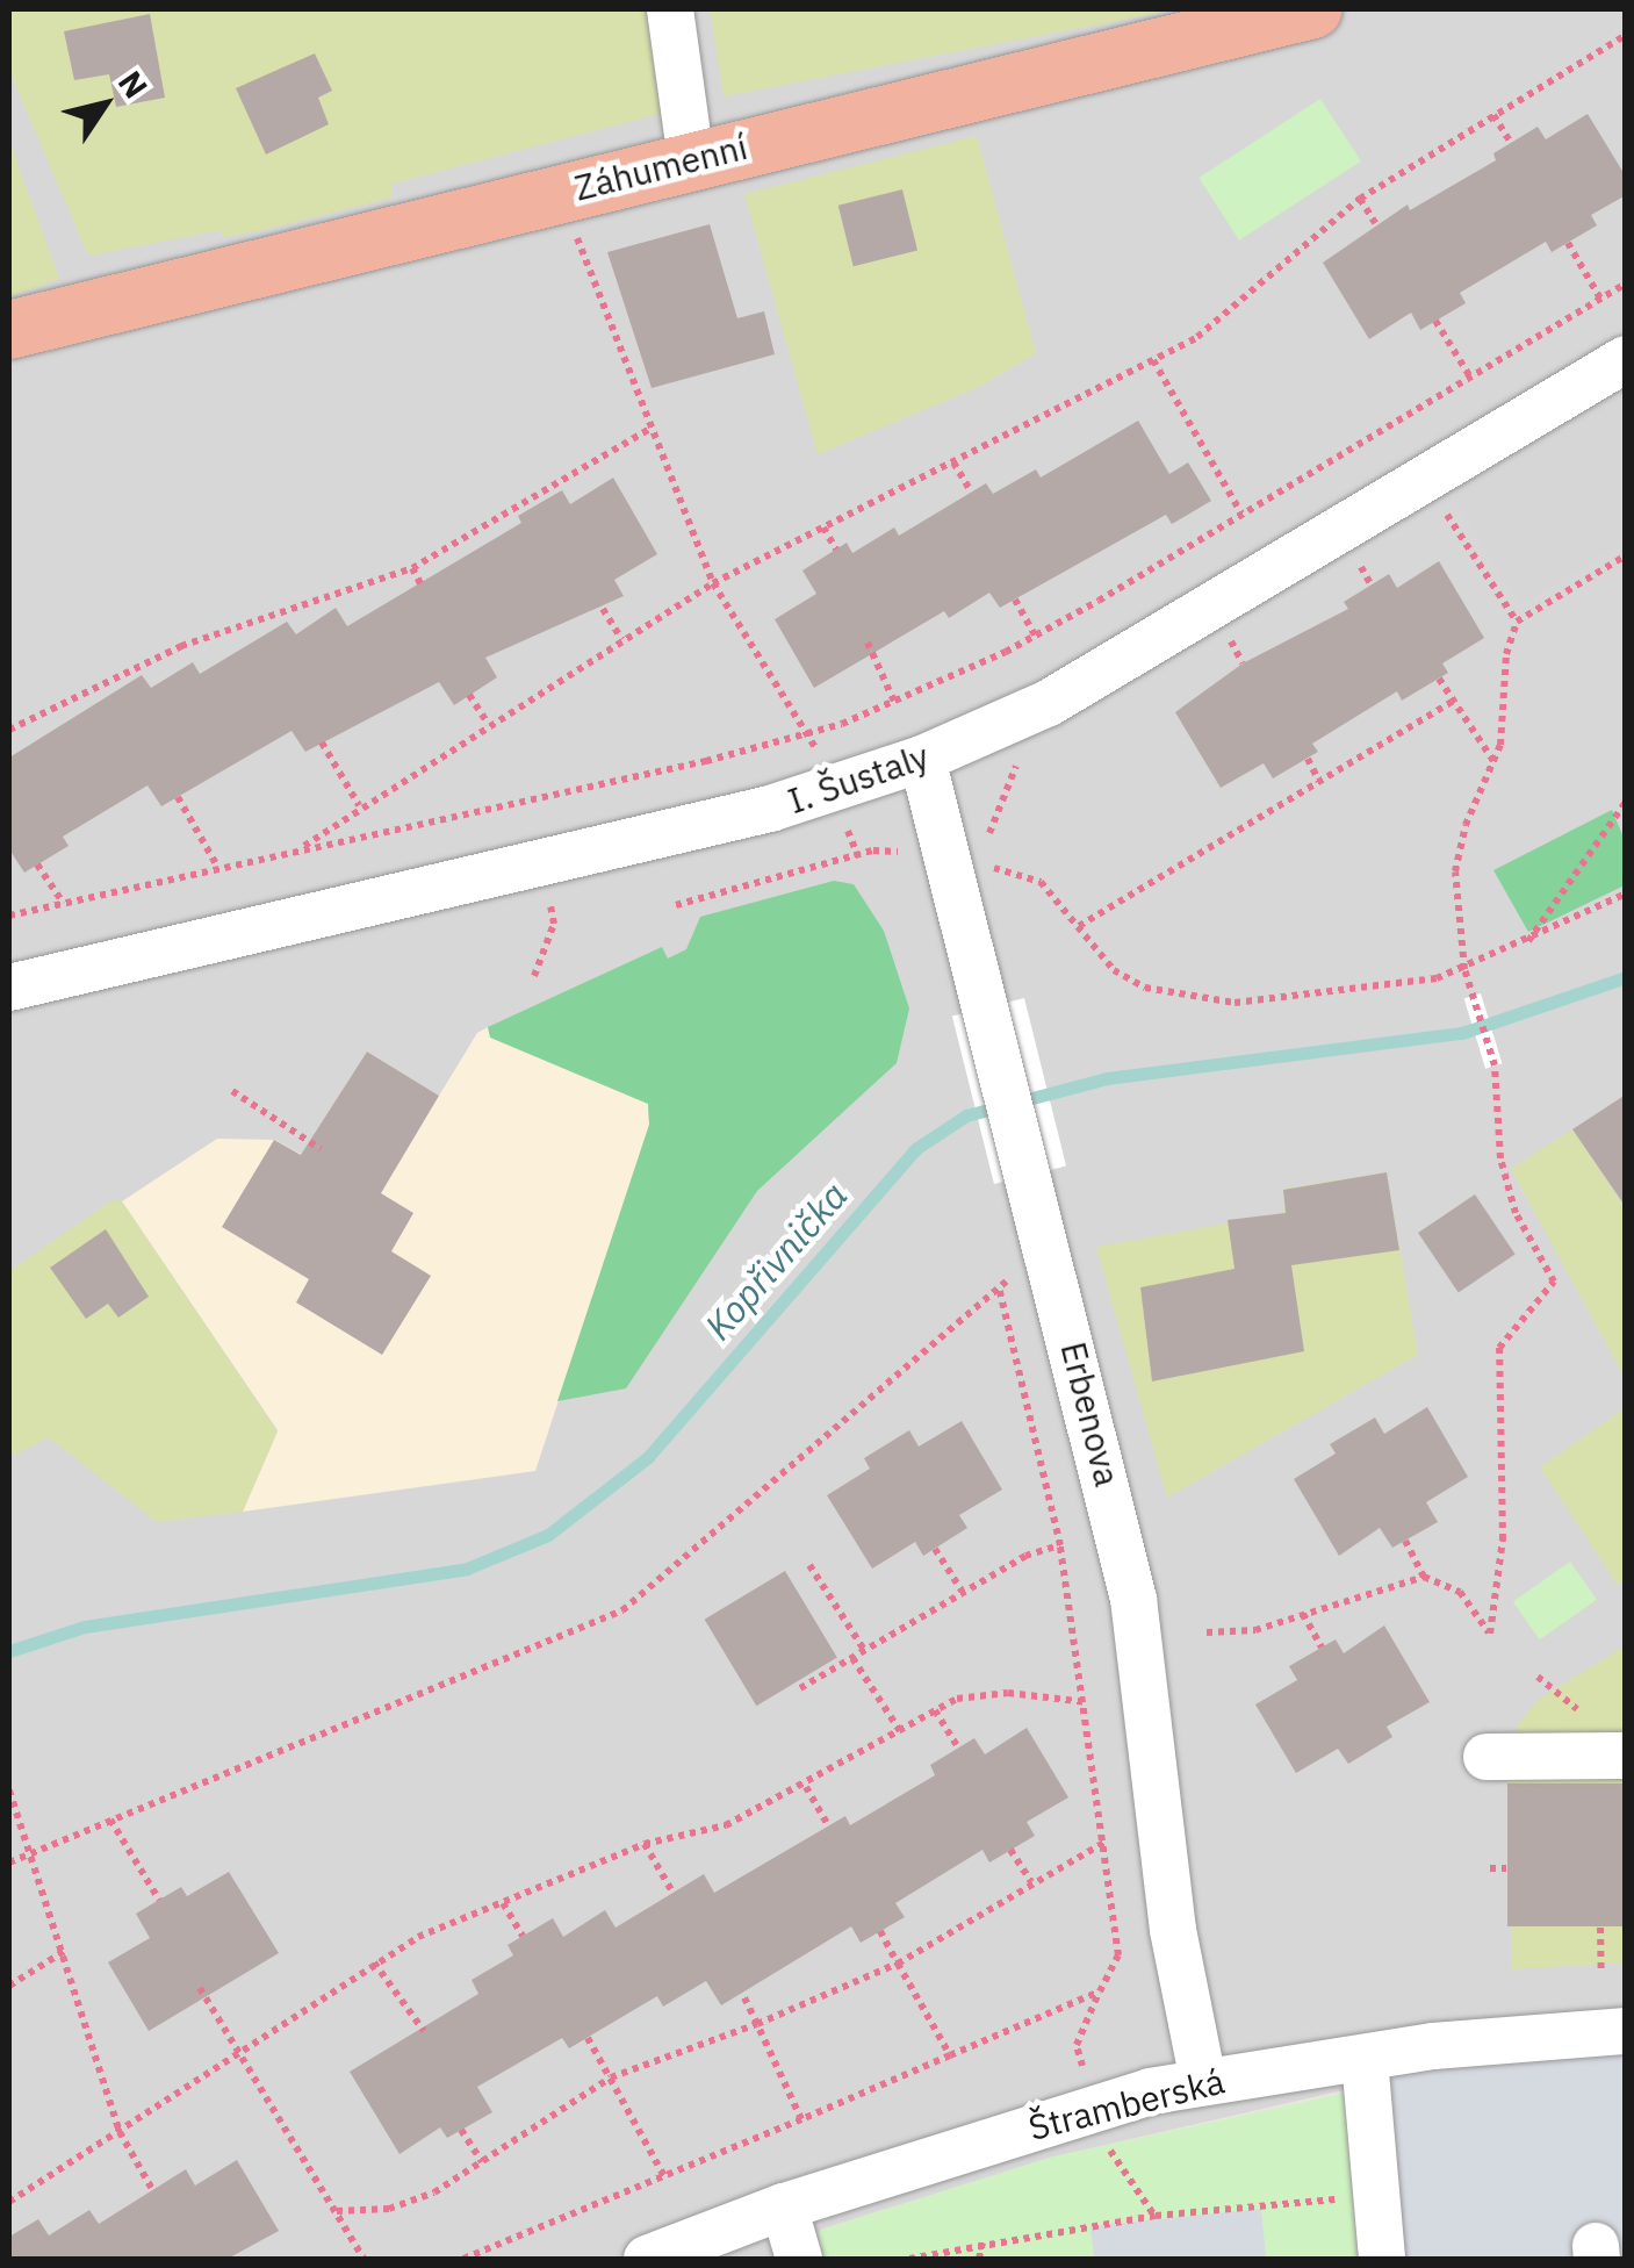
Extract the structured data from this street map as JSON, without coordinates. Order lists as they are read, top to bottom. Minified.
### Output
{"streets":{"main road":["Záhumenní"],"street":["I. Šustaly","Erbenova","Štramberská"]},"crossings":[["I. Šustaly","Erbenova"],["Erbenova","Štramberská"]],"water":["Kopřivnička"],"north":"top right"}
